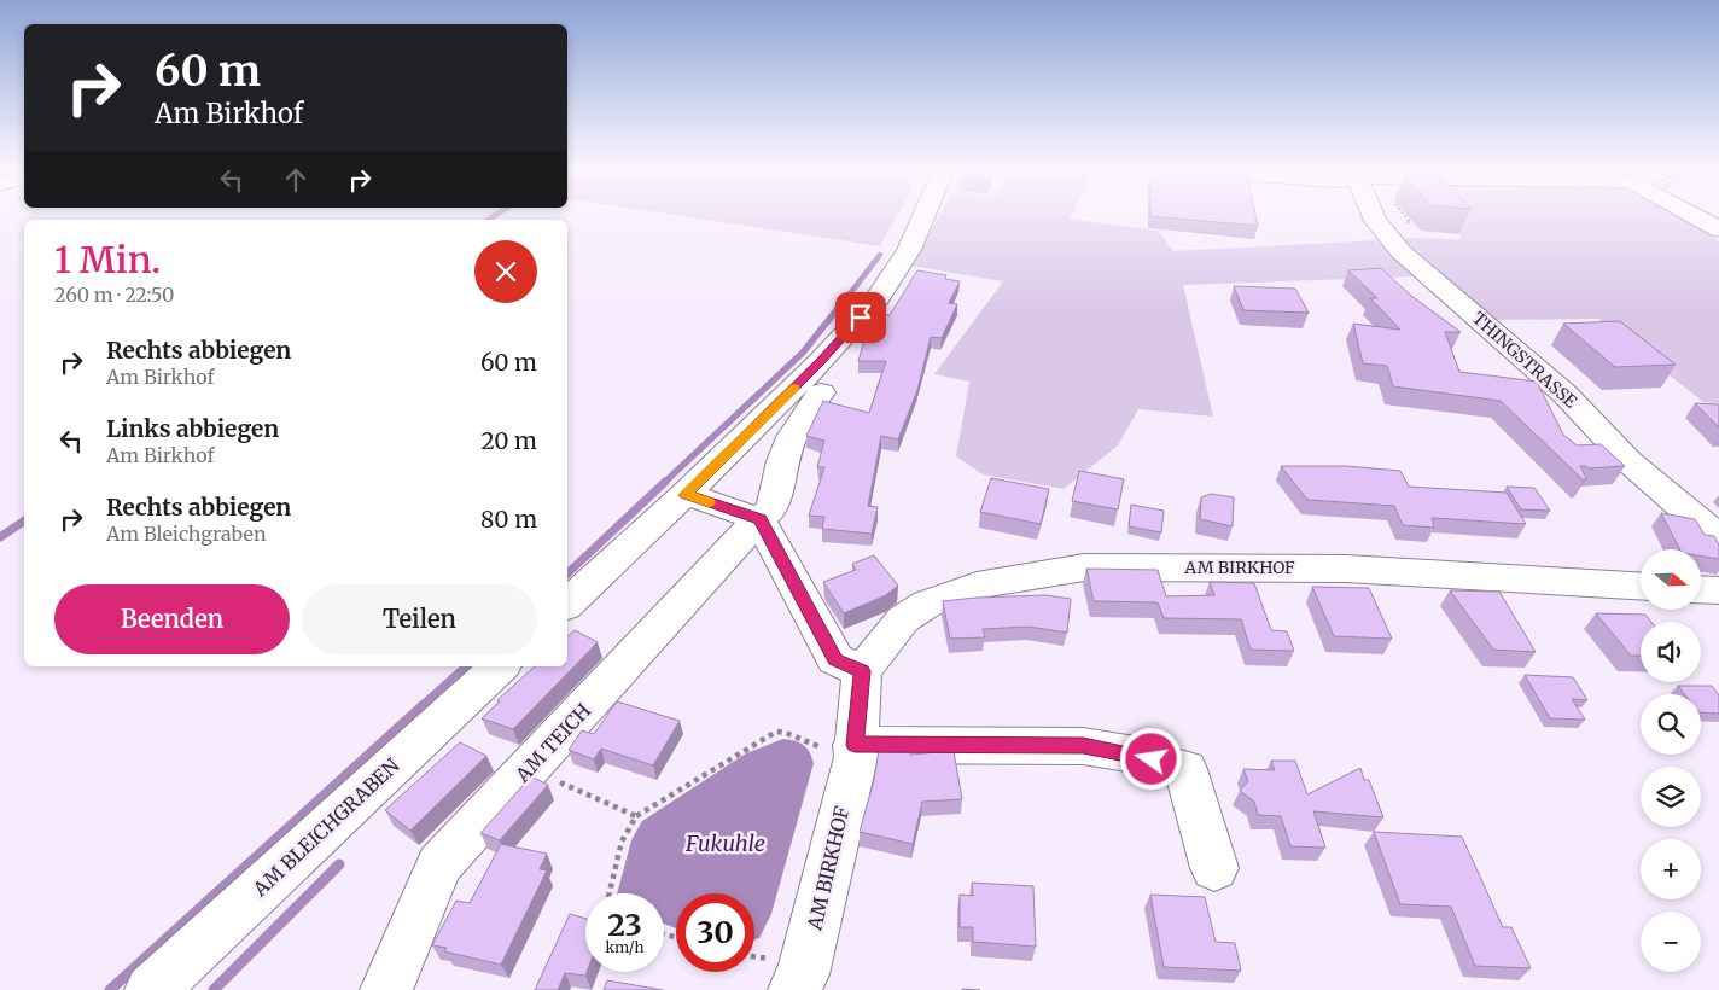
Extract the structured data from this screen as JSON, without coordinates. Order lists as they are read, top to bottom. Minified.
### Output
{"streets":{"street":["THINGSTRASSE","AM BIRKHOF","AM TEICH","AM BLEICHGRABEN"]},"water":["Fukuhle"],"north":"right","page":{"turn":["60 m","Am Birkhof"],"heading":["1 Min.","260 m · 22:50"],"list":[{"name":"Rechts abbiegen","note":"Am Birkhof","value":"60 m"},{"name":"Links abbiegen","note":"Am Birkhof","value":"20 m"},{"name":"Rechts abbiegen","note":"Am Bleichgraben","value":"80 m"}],"map_buttons":["+","−"],"buttons":["Beenden","Teilen"],"speed":"23 km/h","limit":"30"}}
